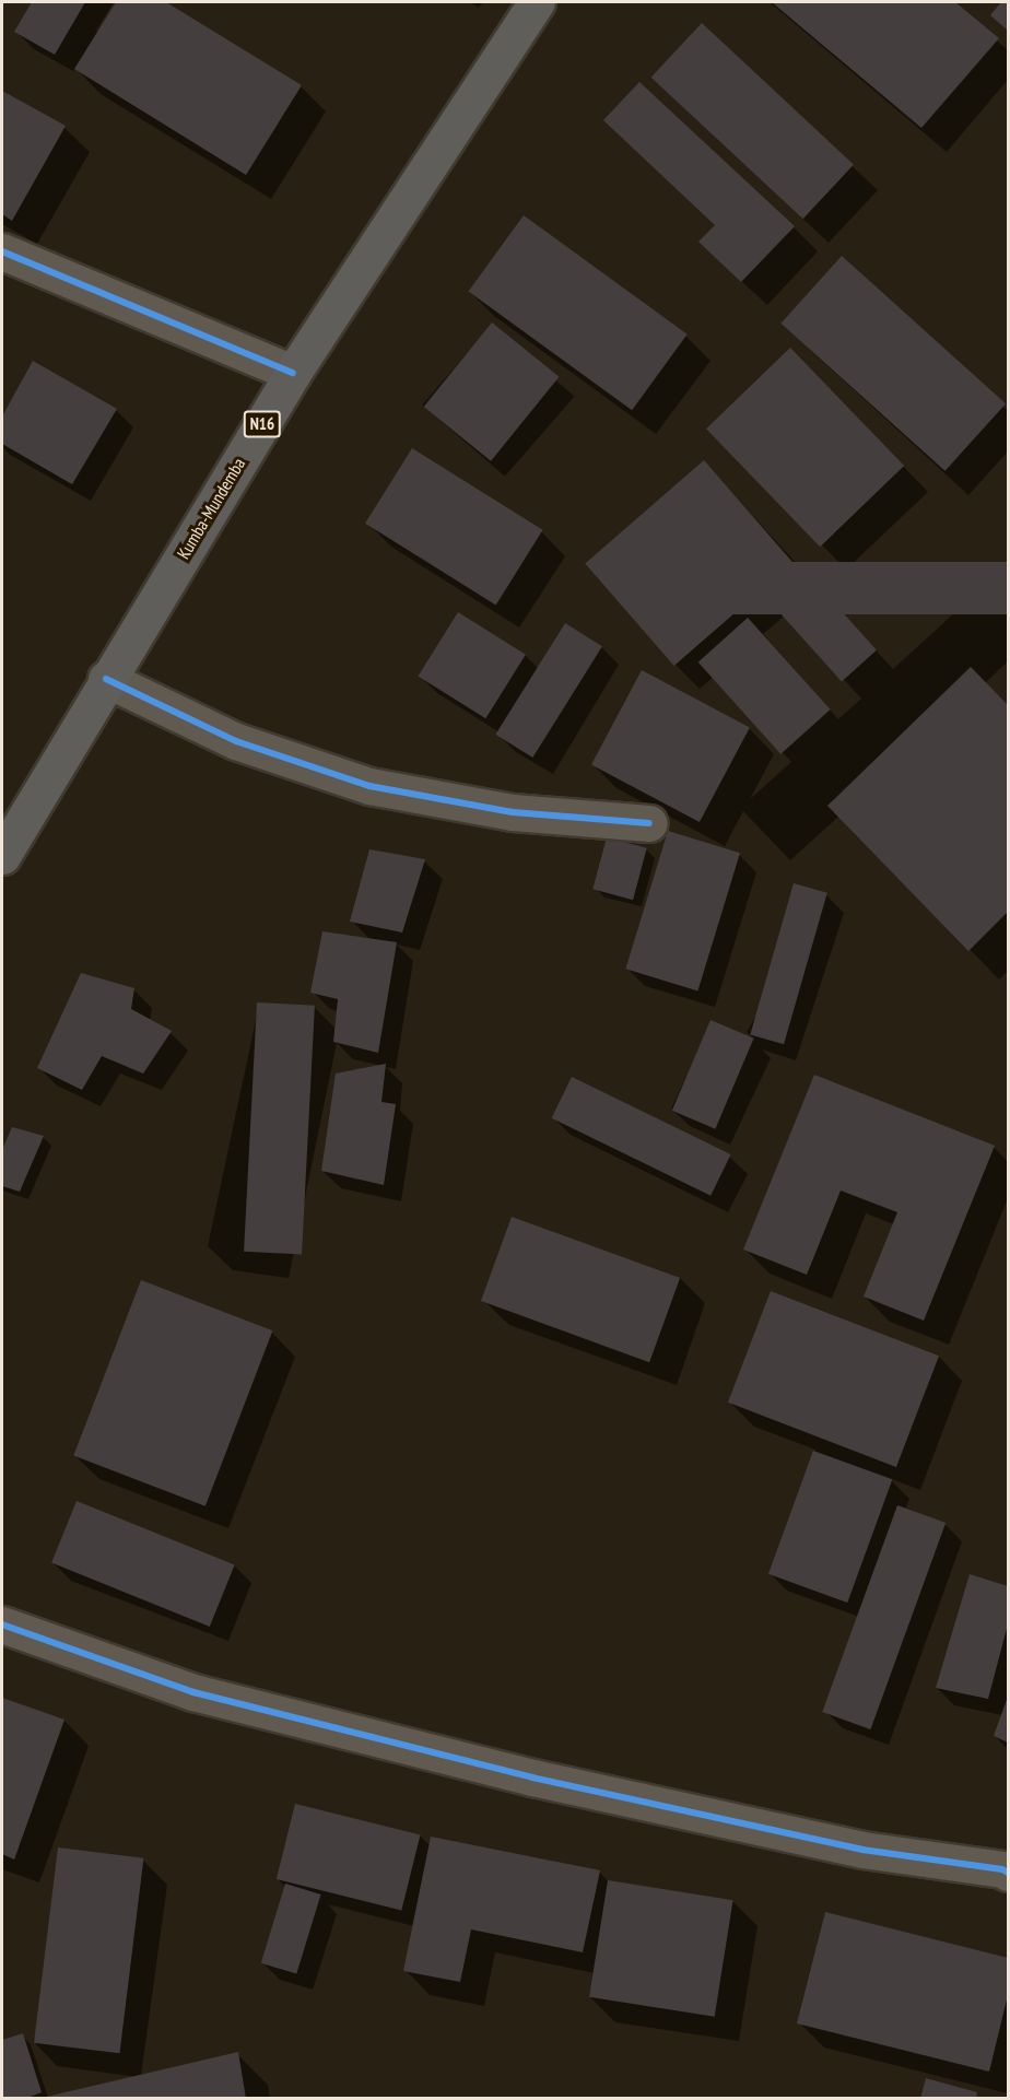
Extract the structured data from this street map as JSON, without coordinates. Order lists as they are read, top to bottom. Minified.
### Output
{"streets":{"highway":["N16","Kumba-Mundemba"]}}
